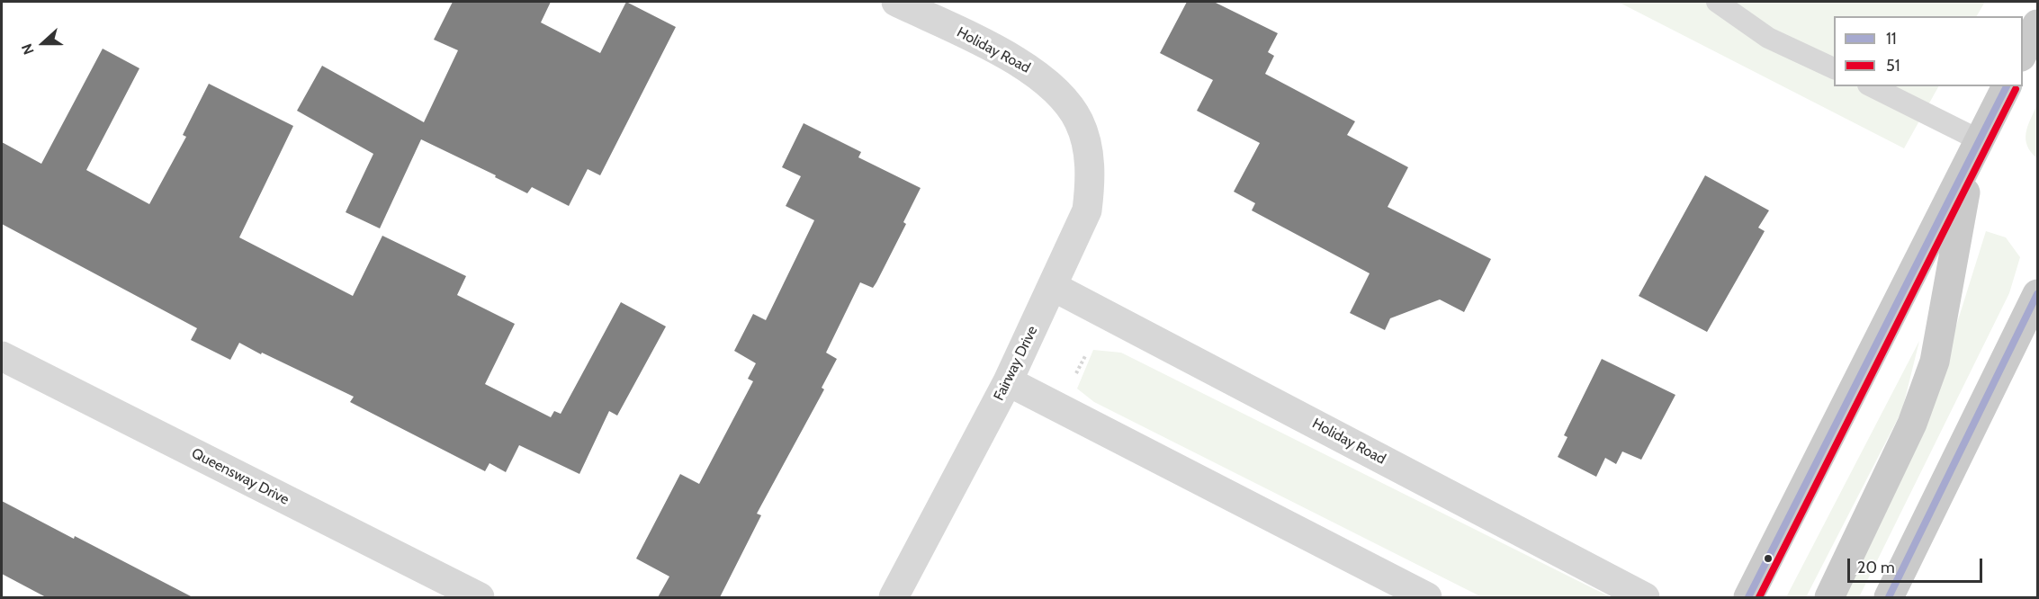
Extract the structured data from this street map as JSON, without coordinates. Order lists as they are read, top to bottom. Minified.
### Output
{"streets":{"street":["Holiday Road","Fairway Drive","Queensway Drive"]},"crossings":[["Holiday Road","Fairway Drive"]],"lines":["transit line 11","transit line 51"],"legend":["11","51"],"scale_bar":"20 m","north":"left"}
